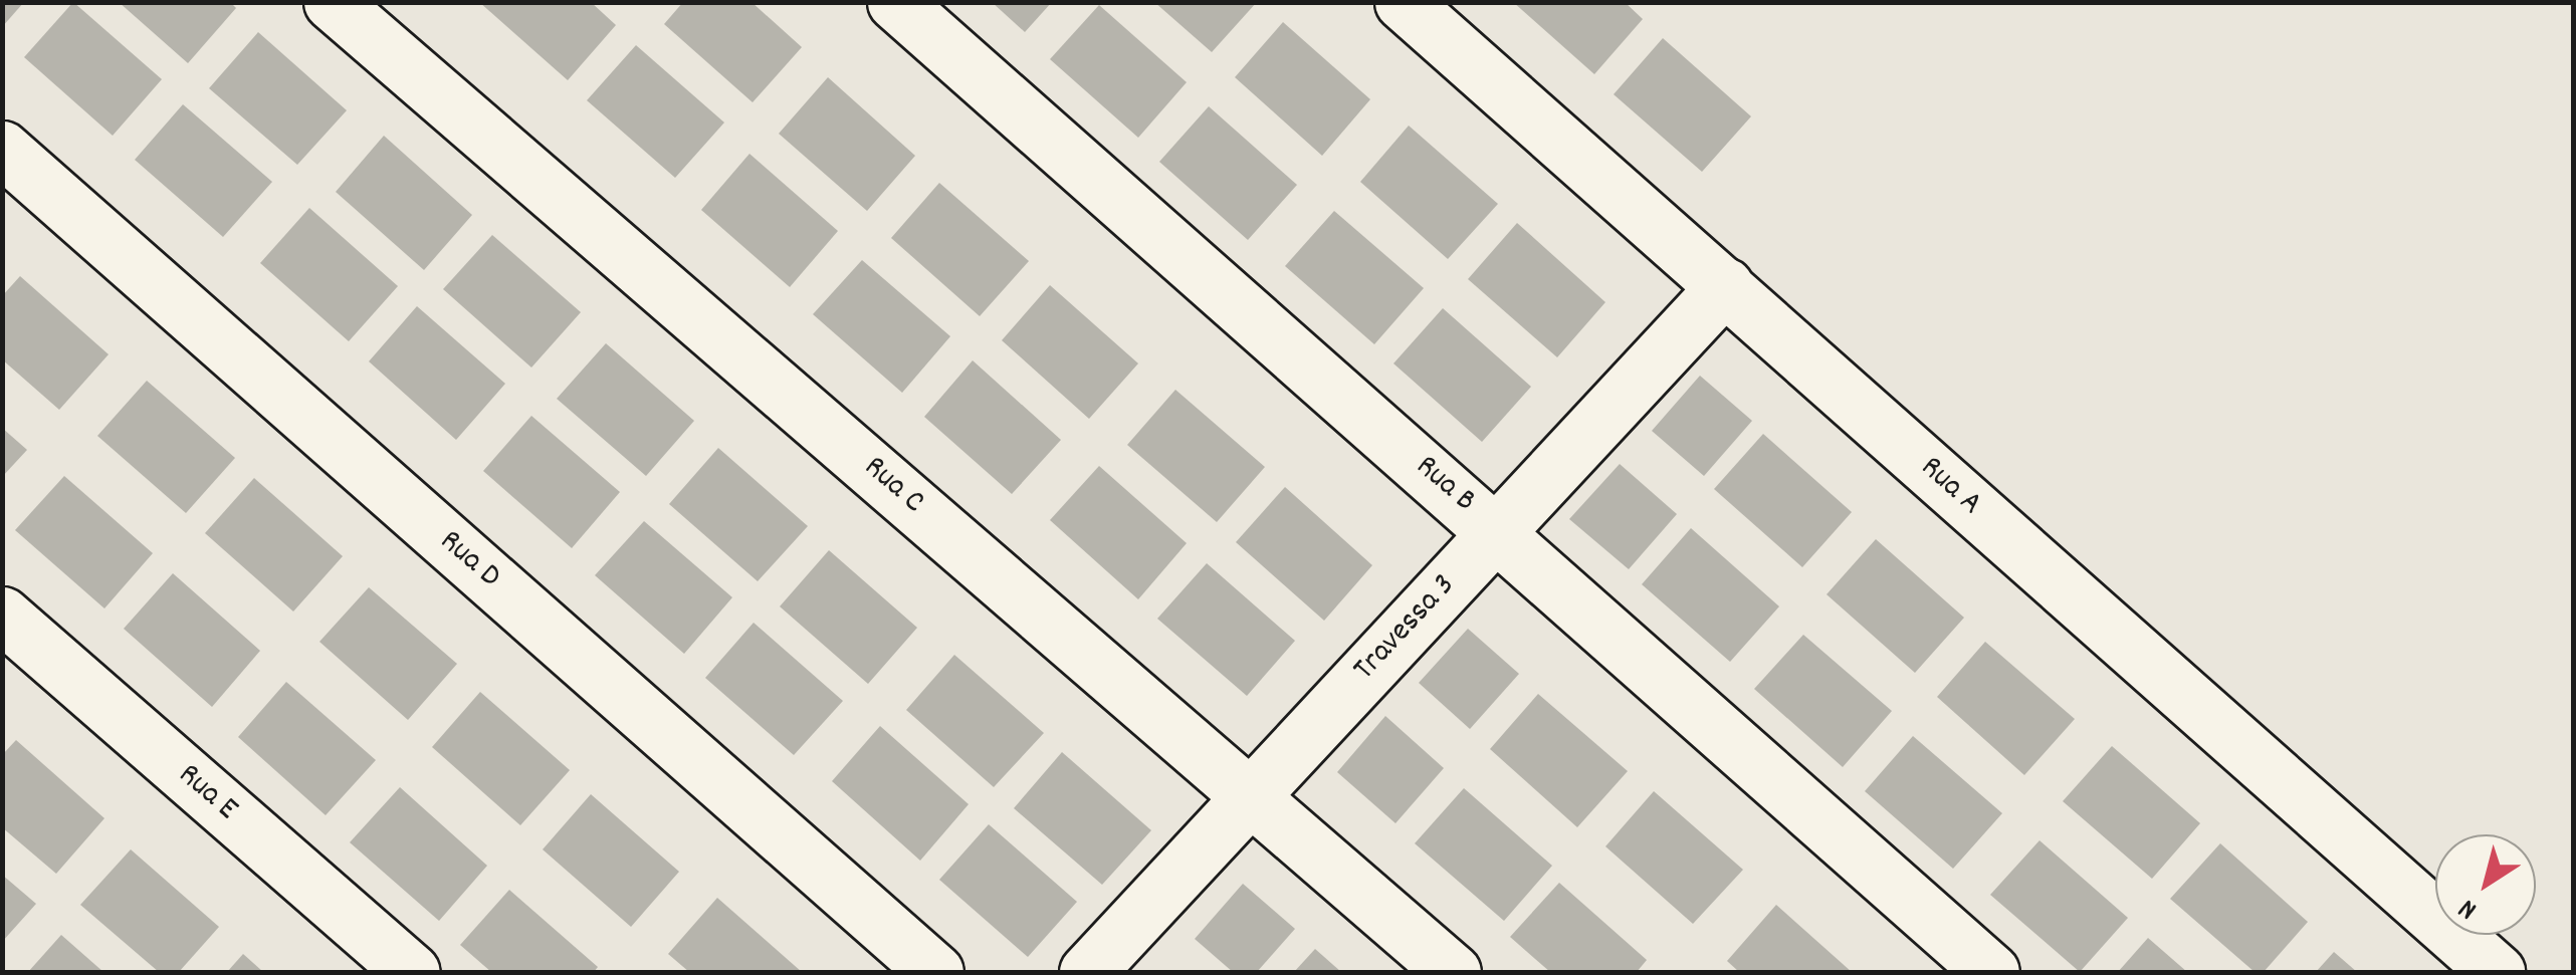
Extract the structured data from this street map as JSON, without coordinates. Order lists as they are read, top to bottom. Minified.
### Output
{"streets":{"street":["Rua B","Rua C","Rua A","Rua D","Travessa 3","Rua E"]},"crossings":[["Rua B","Travessa 3"],["Rua C","Travessa 3"],["Rua A","Travessa 3"]],"north":"bottom left"}
